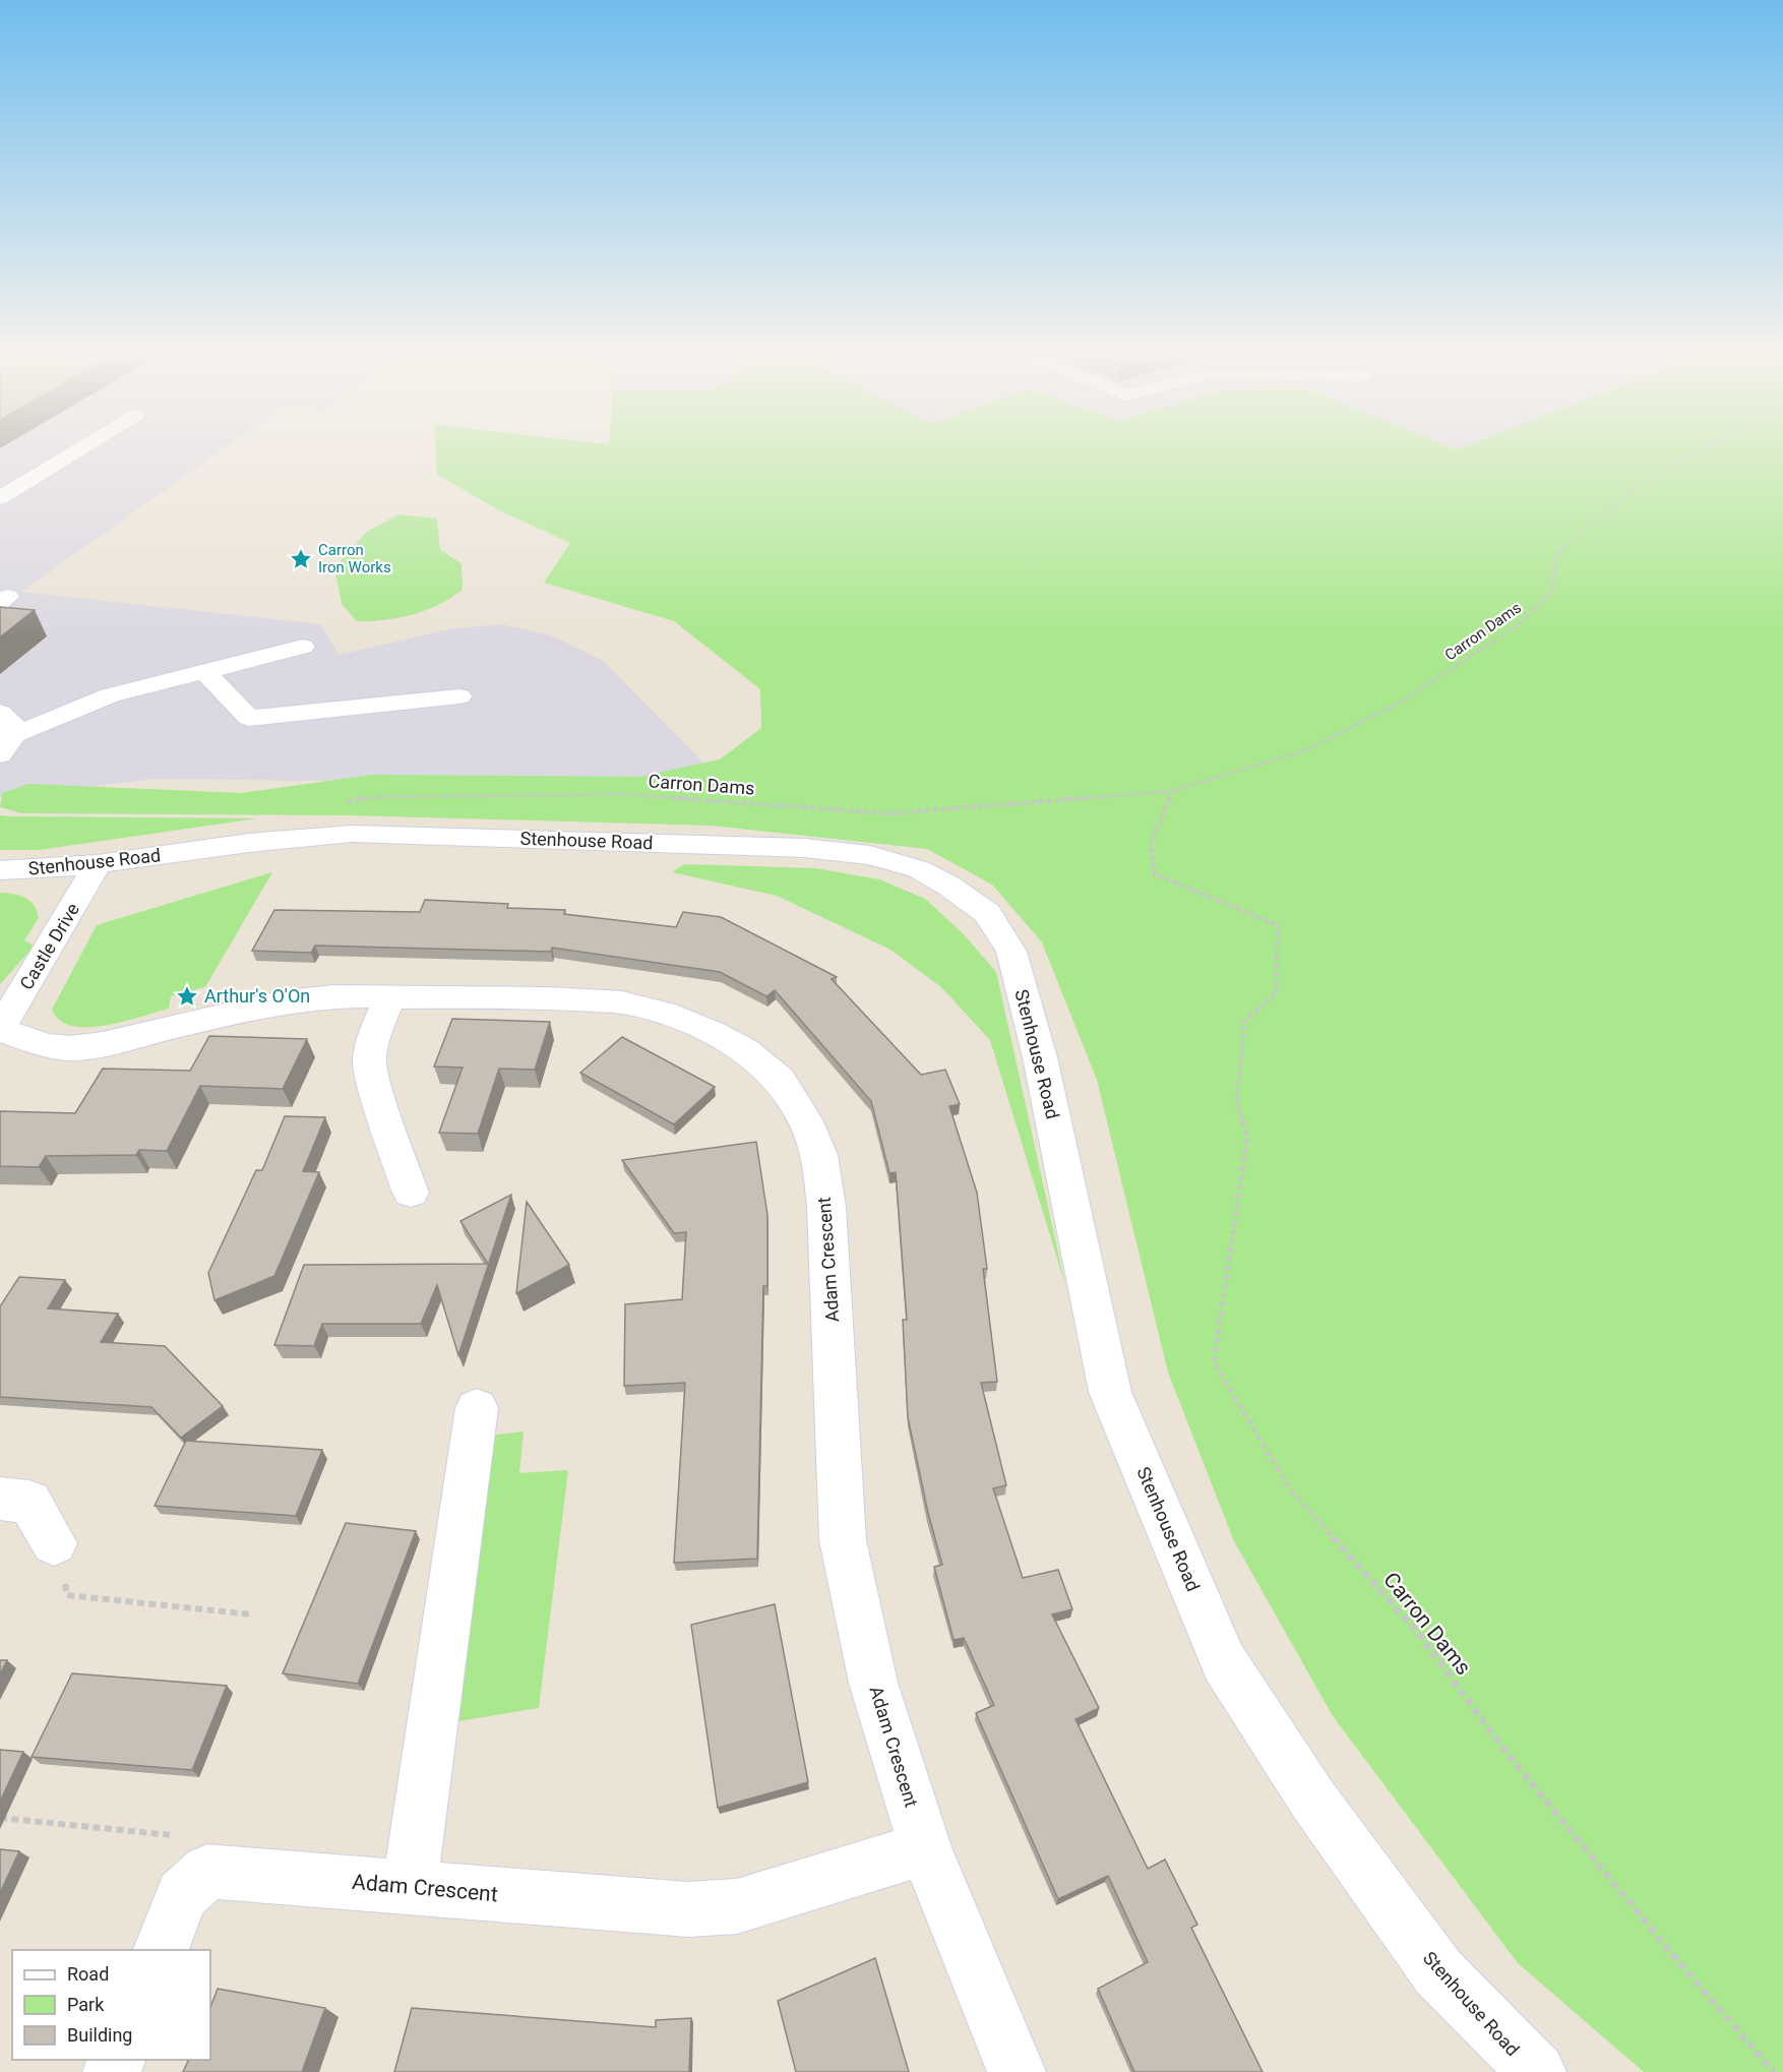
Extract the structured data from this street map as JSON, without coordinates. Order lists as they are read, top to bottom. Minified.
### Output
{"streets":{"street":["Stenhouse Road","Castle Drive","Adam Crescent"],"path":["Carron Dams"]},"crossings":[["Stenhouse Road","Castle Drive"],["Castle Drive","Adam Crescent"]],"places":{"place":["Carron Iron Works","Arthur's O'On"]},"legend":["Road","Park","Building"]}
